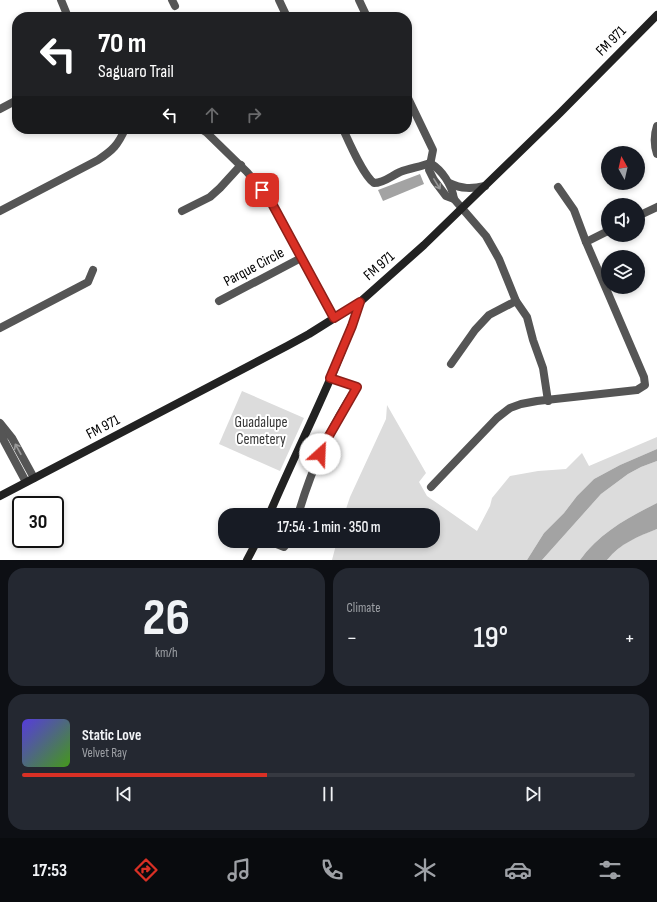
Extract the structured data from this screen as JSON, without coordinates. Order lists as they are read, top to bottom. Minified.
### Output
{"streets":{"main road":["FM 971"],"street":["Parque Circle"]},"parks":["Guadalupe Cemetery"],"north":"top","page":{"turn":["70 m","Saguaro Trail"],"limit":"30","trip":"17:54 · 1 min · 350 m","tile":[["26","km/h"],"Climate"],"heat":["−","19°","+"],"song":["Static Love","Velvet Ray"],"tabs":"17:53"}}
